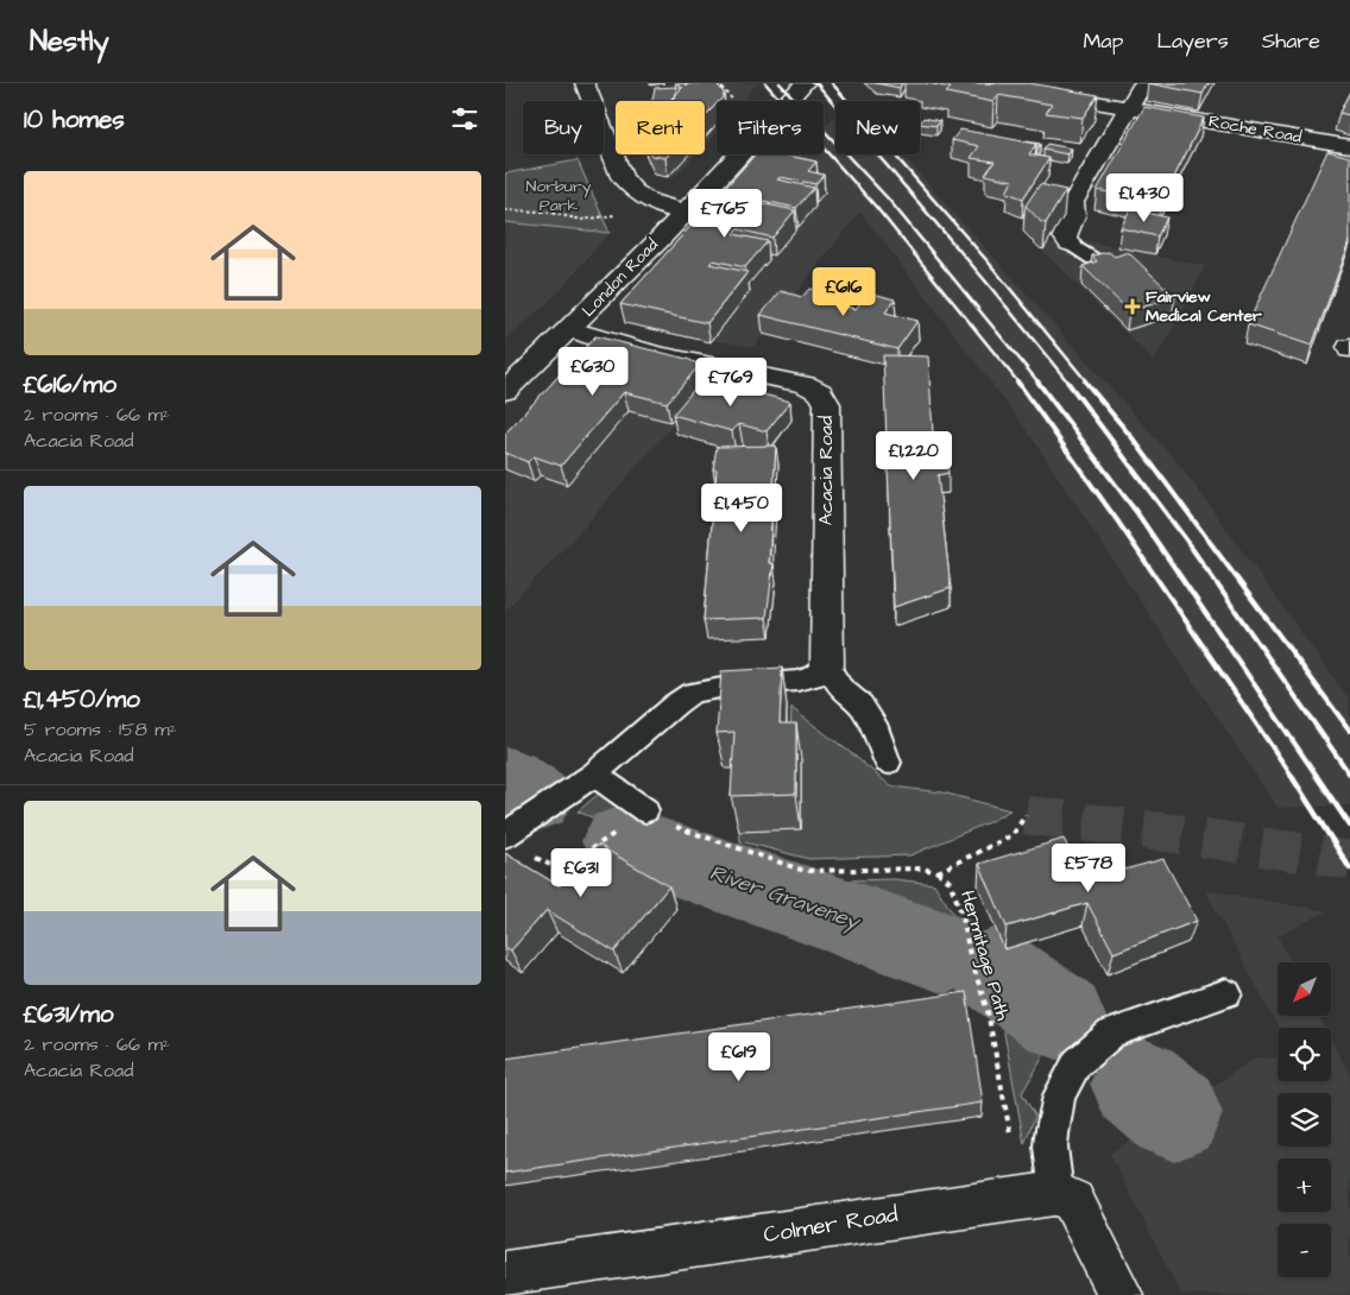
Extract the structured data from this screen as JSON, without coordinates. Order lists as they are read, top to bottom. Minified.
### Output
{"streets":{"main road":["Roche Road","London Road","Acacia Road","Colmer Road"],"path":["Hermitage Path"]},"crossings":[["London Road","Acacia Road"]],"water":["River Graveney"],"parks":["Norbury Park"],"places":{"health":["Fairview Medical Center"]},"north":"bottom left","page":{"header":"Nestly","nav":["Map","Layers","Share"],"heading":"10 homes","chip":["Buy","Rent","Filters","New"],"list":[{"name":"£616/mo","note":"2 rooms · 66 m² · Acacia Road"},{"name":"£1,450/mo","note":"5 rooms · 158 m² · Acacia Road"},{"name":"£631/mo","note":"2 rooms · 66 m² · Acacia Road"}],"price":["£1,430","£765","£616","£630","£769","£1,220","£1,450","£578","£631","£619"],"map_buttons":["+","−"]}}
